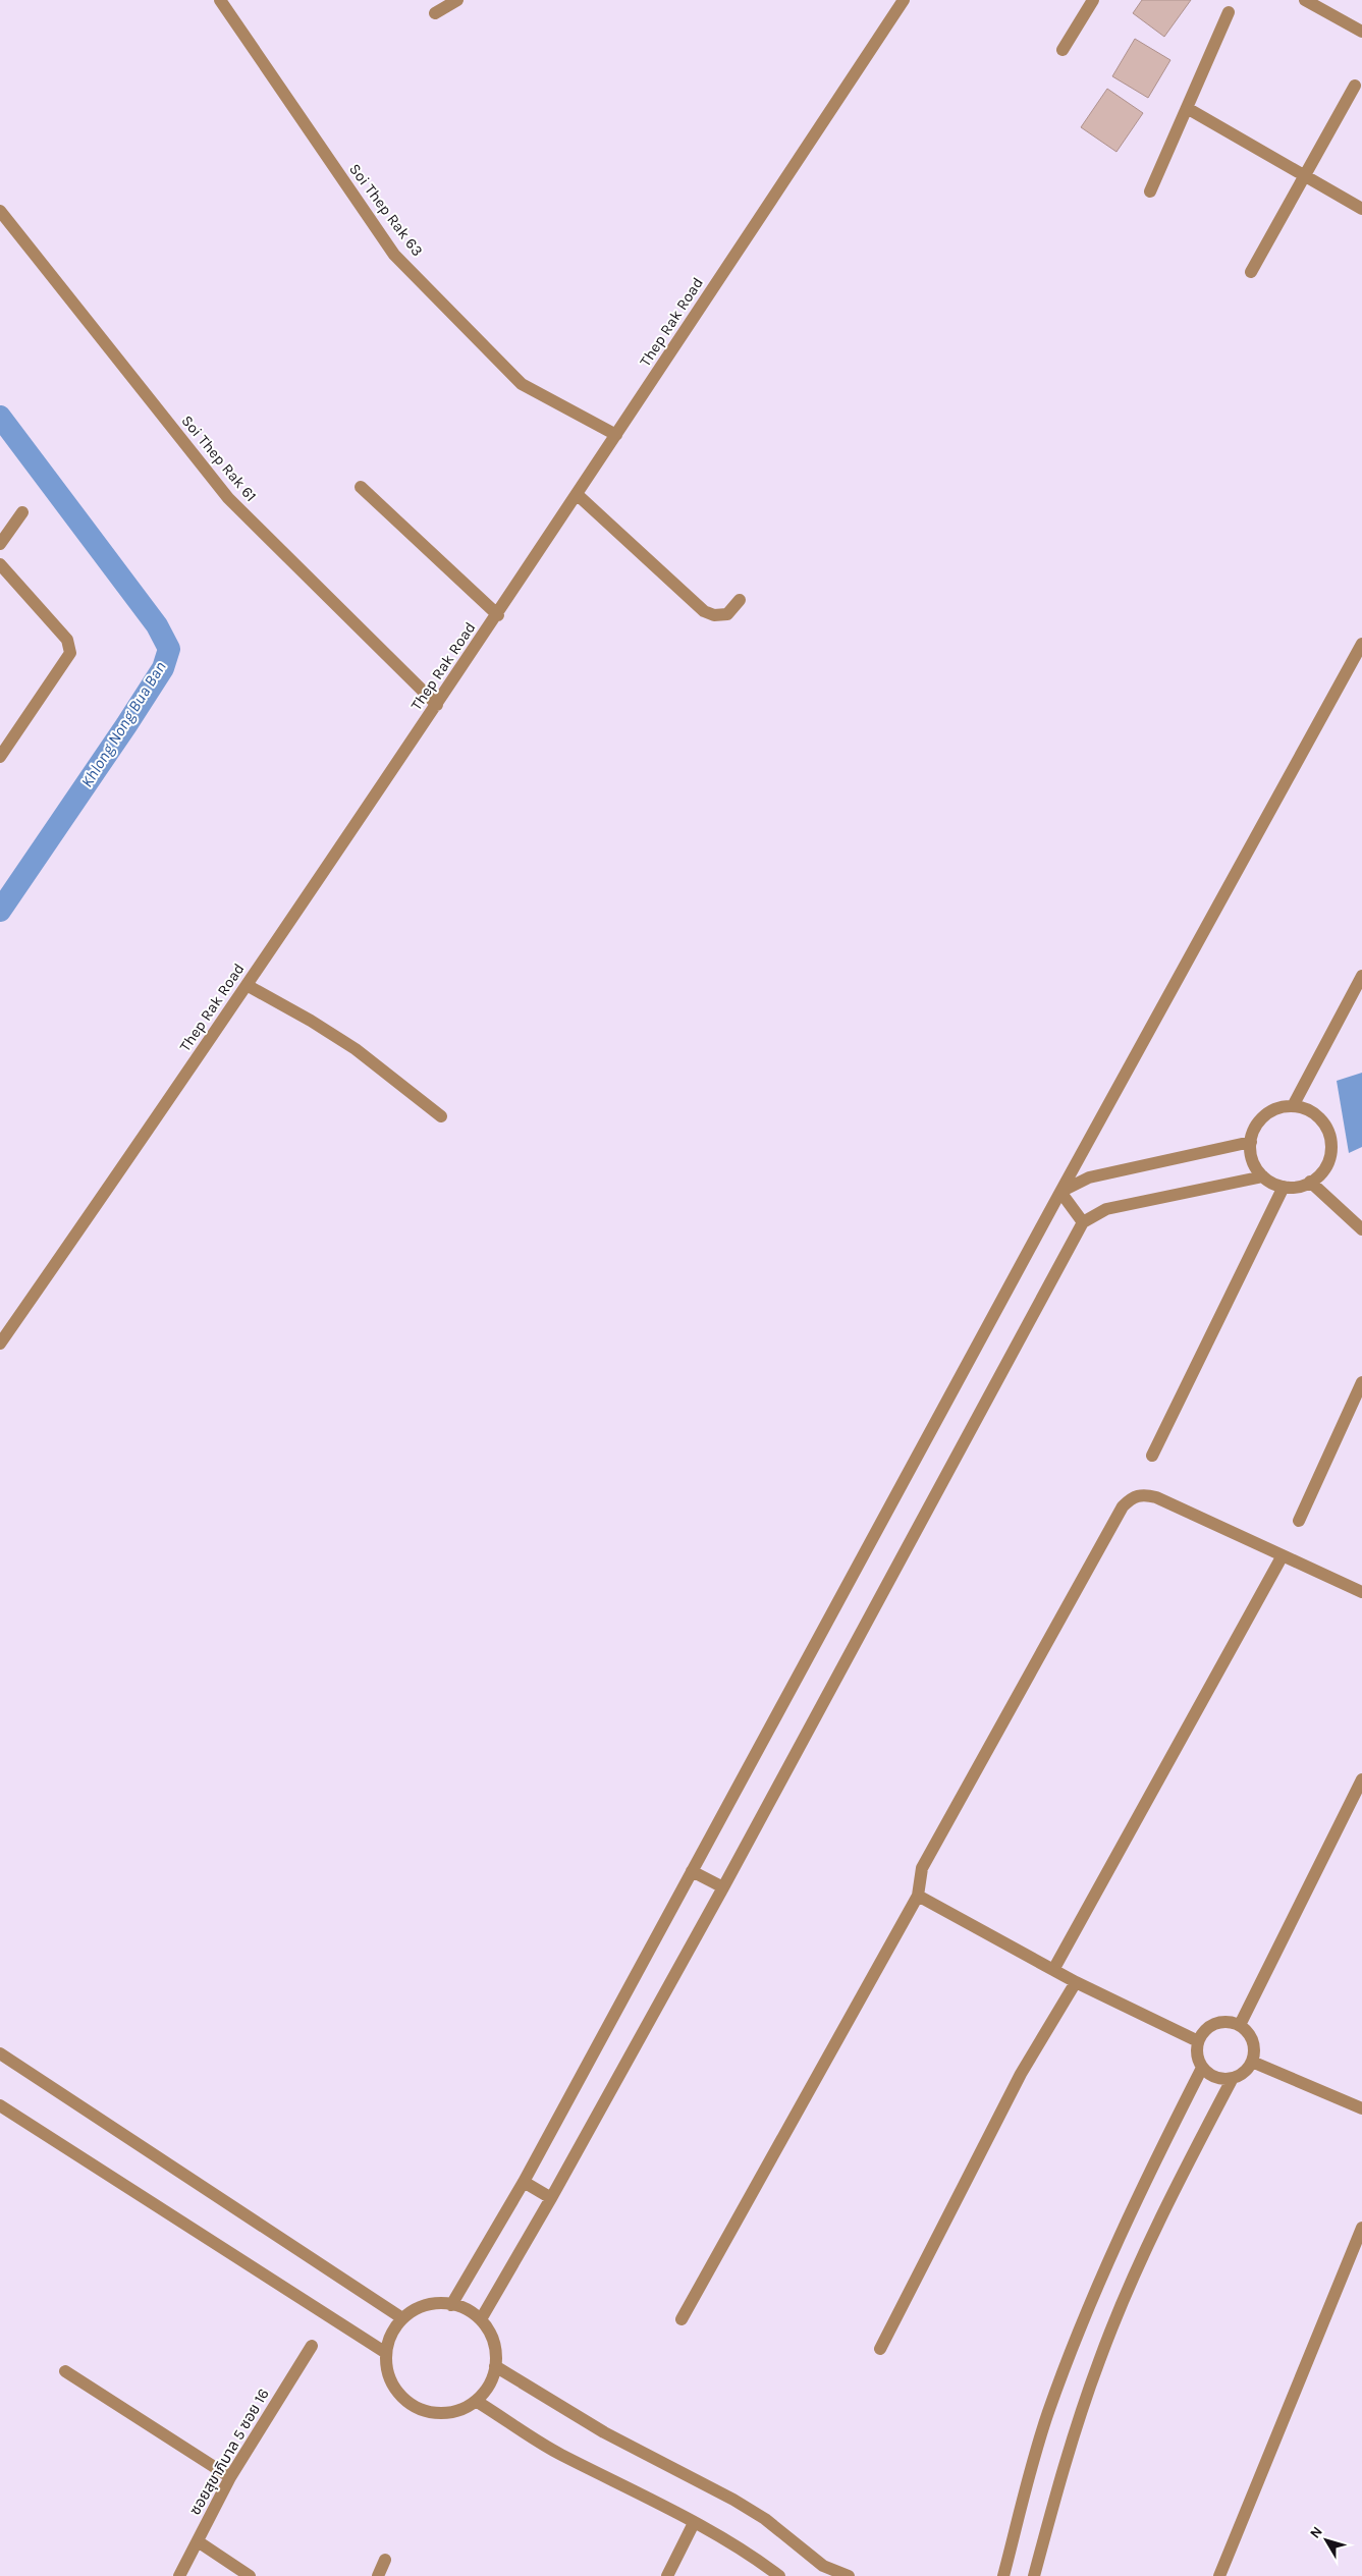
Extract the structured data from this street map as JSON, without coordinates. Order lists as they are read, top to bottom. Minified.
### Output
{"streets":{"street":["Soi Thep Rak 63","Thep Rak Road","Soi Thep Rak 61","ซอยสุขาภิบาล 5 ซอย 16"]},"crossings":[["Soi Thep Rak 63","Thep Rak Road"],["Thep Rak Road","Soi Thep Rak 61"]],"water":["Khlong Nong Bua Ban"],"north":"top left"}
